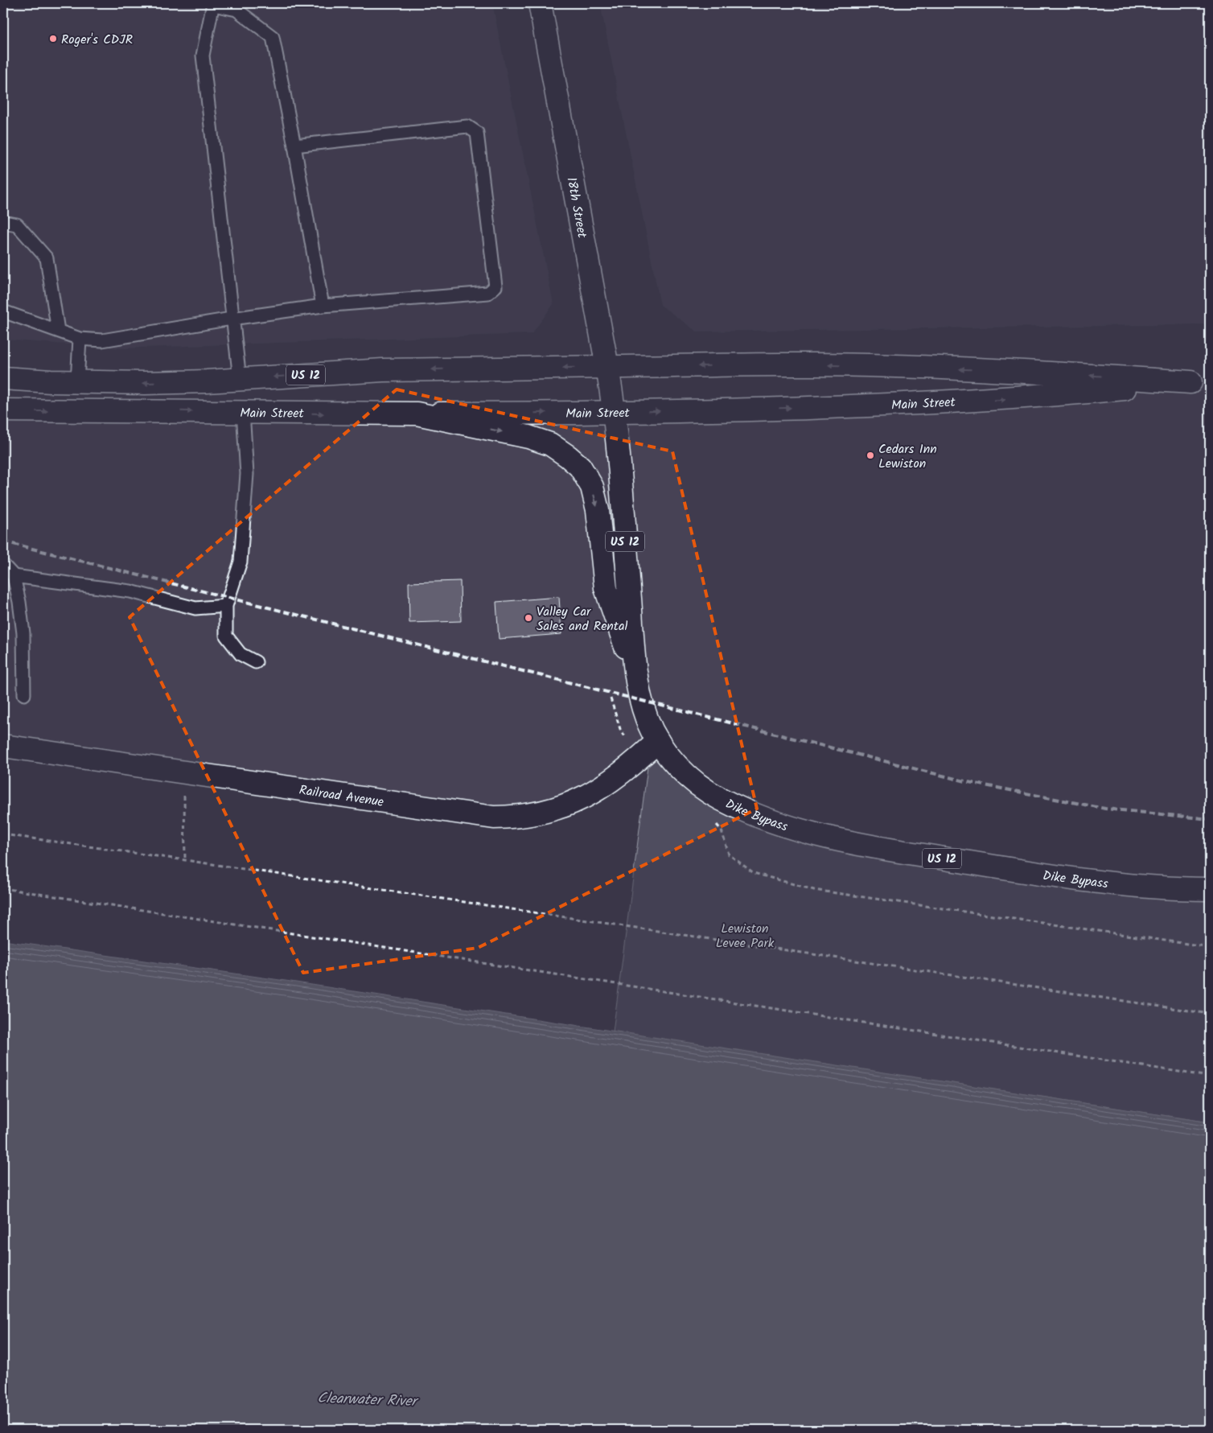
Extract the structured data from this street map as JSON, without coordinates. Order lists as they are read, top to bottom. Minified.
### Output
{"streets":{"main road":["18th Street","US 12","Main Street","Railroad Avenue","Dike Bypass"]},"crossings":[["18th Street","Main Street"],["18th Street","Dike Bypass"],["US 12","Main Street"],["US 12","Dike Bypass"],["Main Street","Dike Bypass"],["Railroad Avenue","Dike Bypass"]],"water":["Clearwater River"],"parks":["Lewiston Levee Park"],"places":["Roger's CDJR","Cedars Inn Lewiston","Valley Car Sales and Rental"]}
